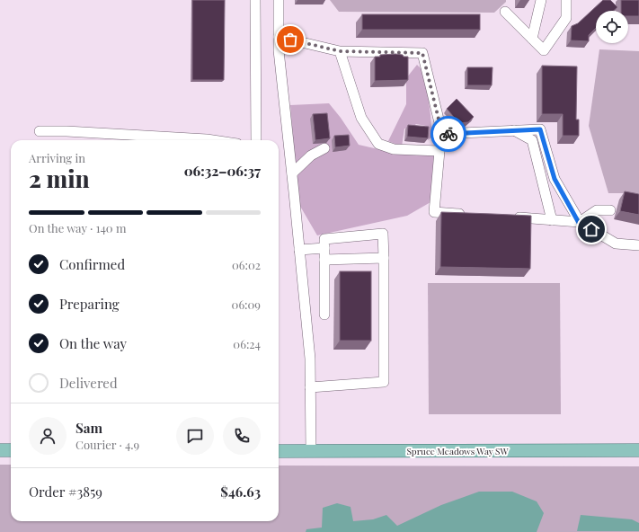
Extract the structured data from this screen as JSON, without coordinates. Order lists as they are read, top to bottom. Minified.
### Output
{"streets":{"main road":["Spruce Meadows Way SW"]},"page":{"heading":["2 min","Arriving in","06:32–06:37"],"panel":["Sam","Courier · 4.9","Order #3859","$46.63"],"bar":"On the way · 140 m","list":[["Confirmed","06:02"],["Preparing","06:09"],["On the way","06:24"],"Delivered"]}}
